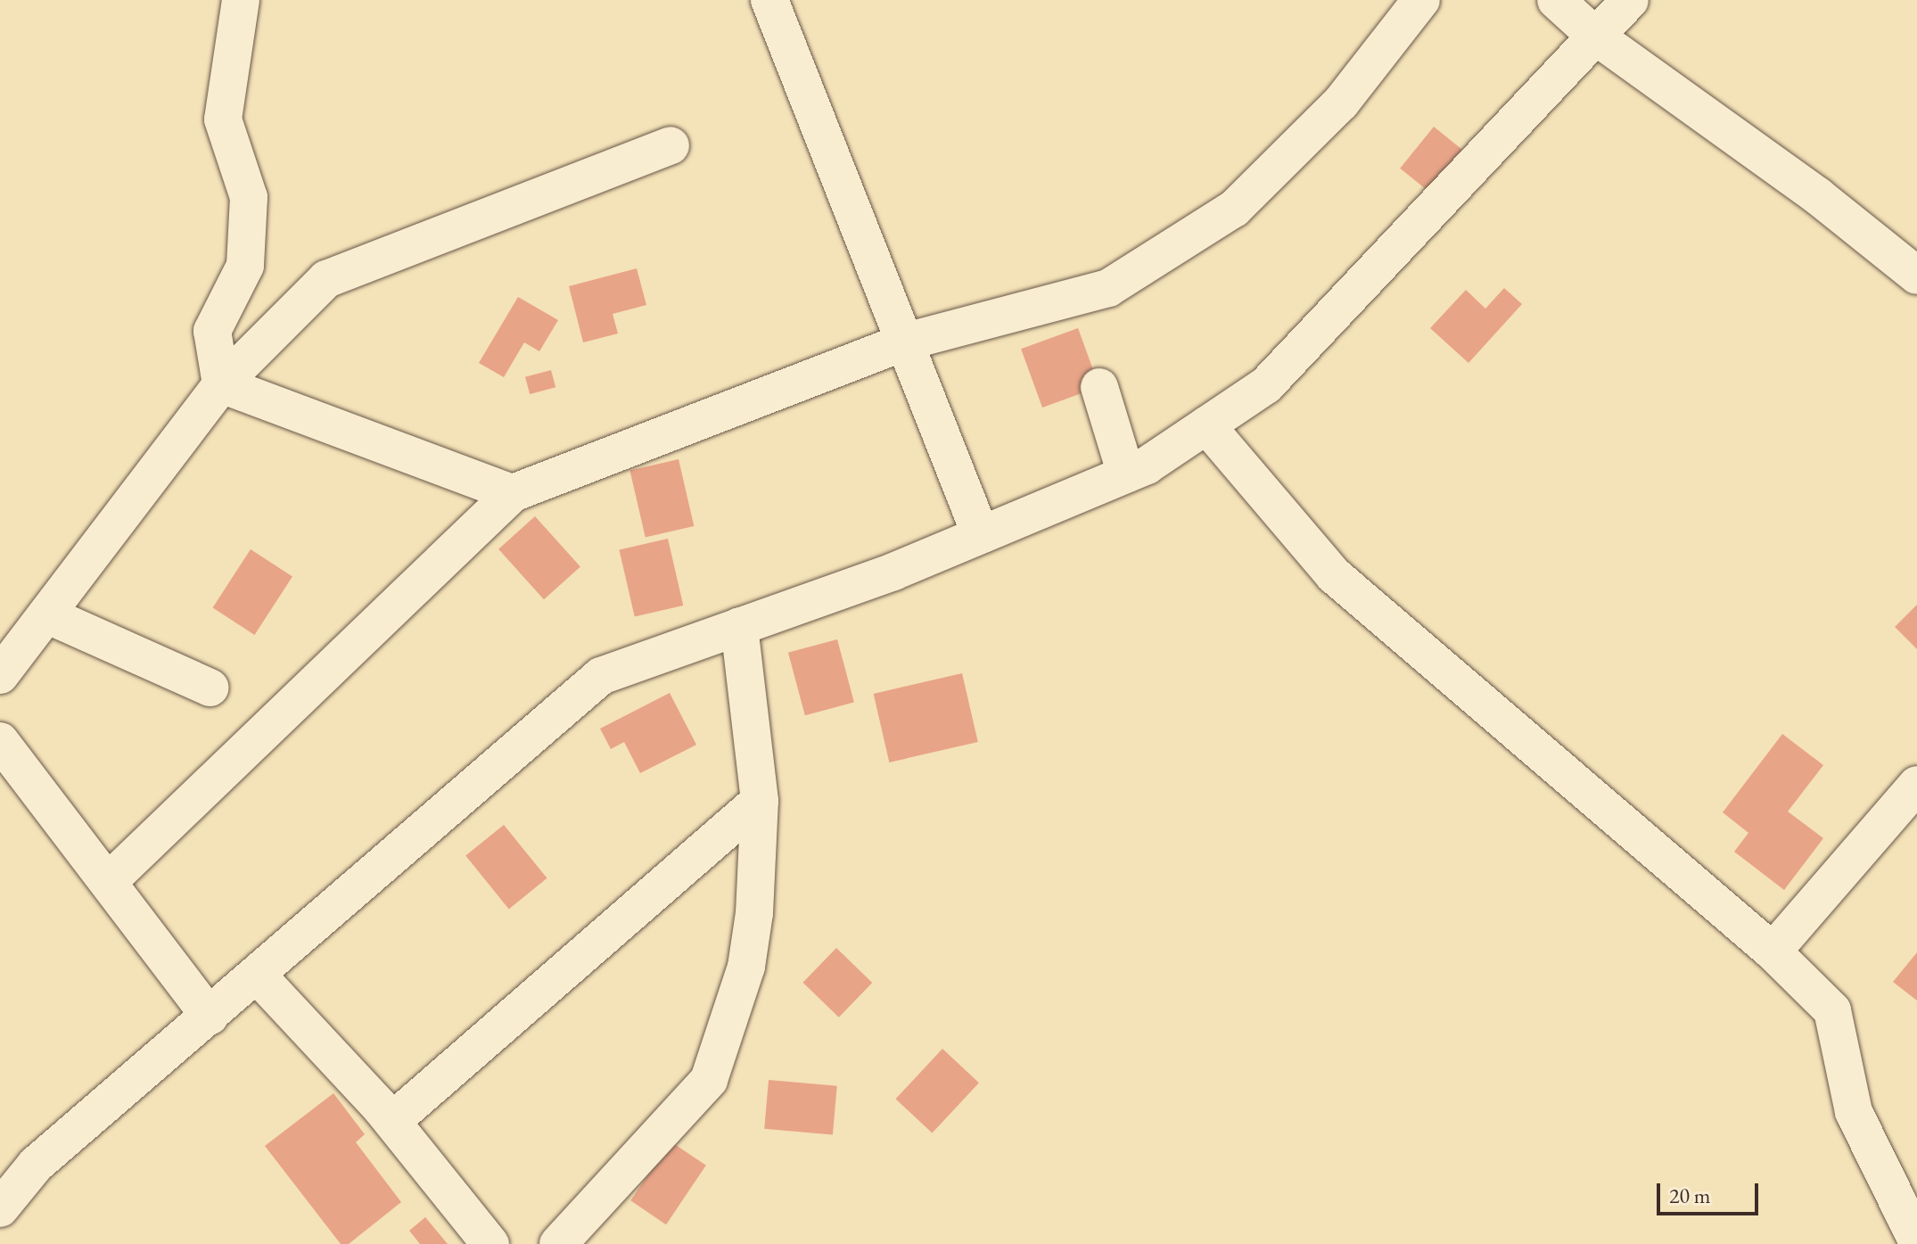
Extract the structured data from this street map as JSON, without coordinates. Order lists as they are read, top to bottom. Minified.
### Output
{"scale_bar":"20 m"}
